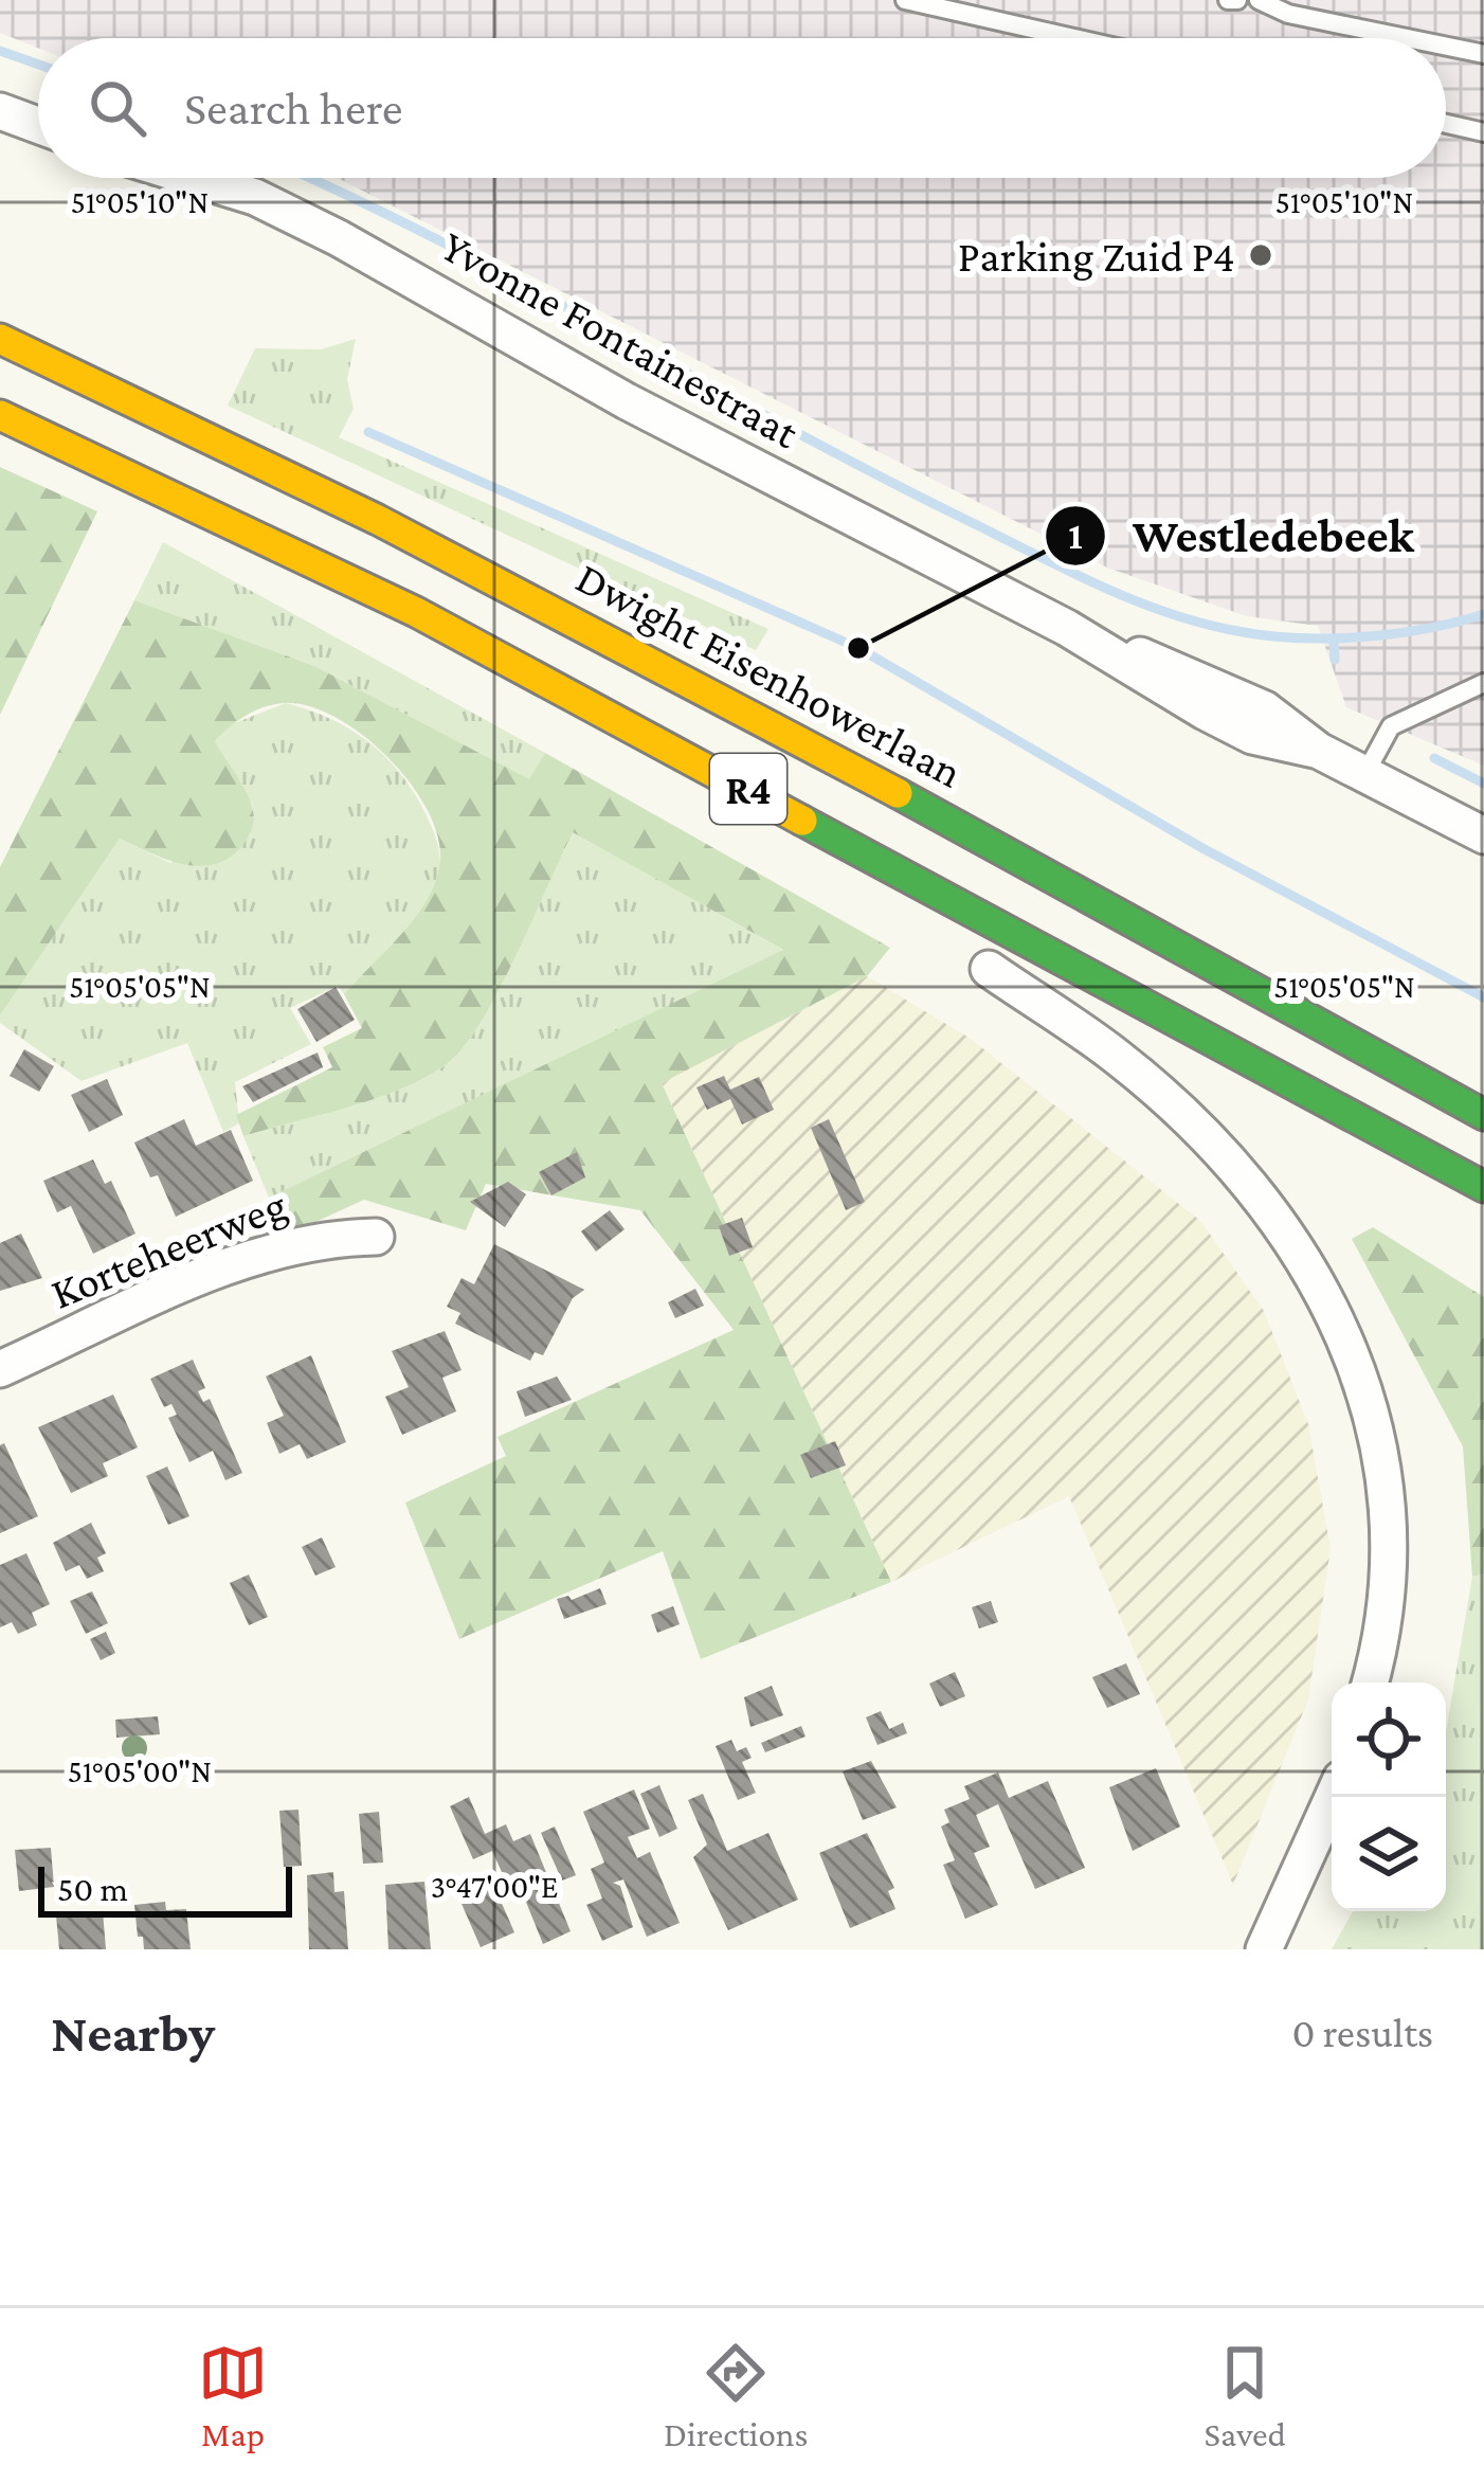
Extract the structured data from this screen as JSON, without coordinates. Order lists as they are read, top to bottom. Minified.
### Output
{"streets":{"highway":["Dwight Eisenhowerlaan","R4"],"street":["Yvonne Fontainestraat","Korteheerweg"]},"places":["Parking Zuid P4","Westledebeek"],"scale_bar":"50 m","page":{"search":"Search here","scale":"50 m","heading":["Nearby","0 results"],"nav":["Map","Directions","Saved"]},"coordinates":["51°05'10\"N","51°05'05\"N","51°05'00\"N","3°47'00\"E"]}
